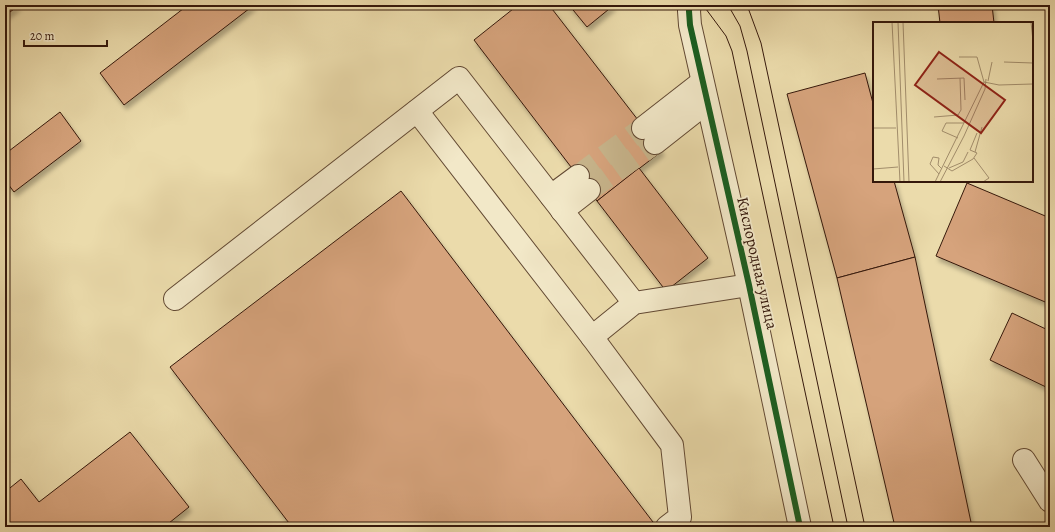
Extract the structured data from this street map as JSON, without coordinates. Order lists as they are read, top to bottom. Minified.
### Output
{"streets":{"street":["Кислородная улица"]},"scale_bar":"20 m"}
